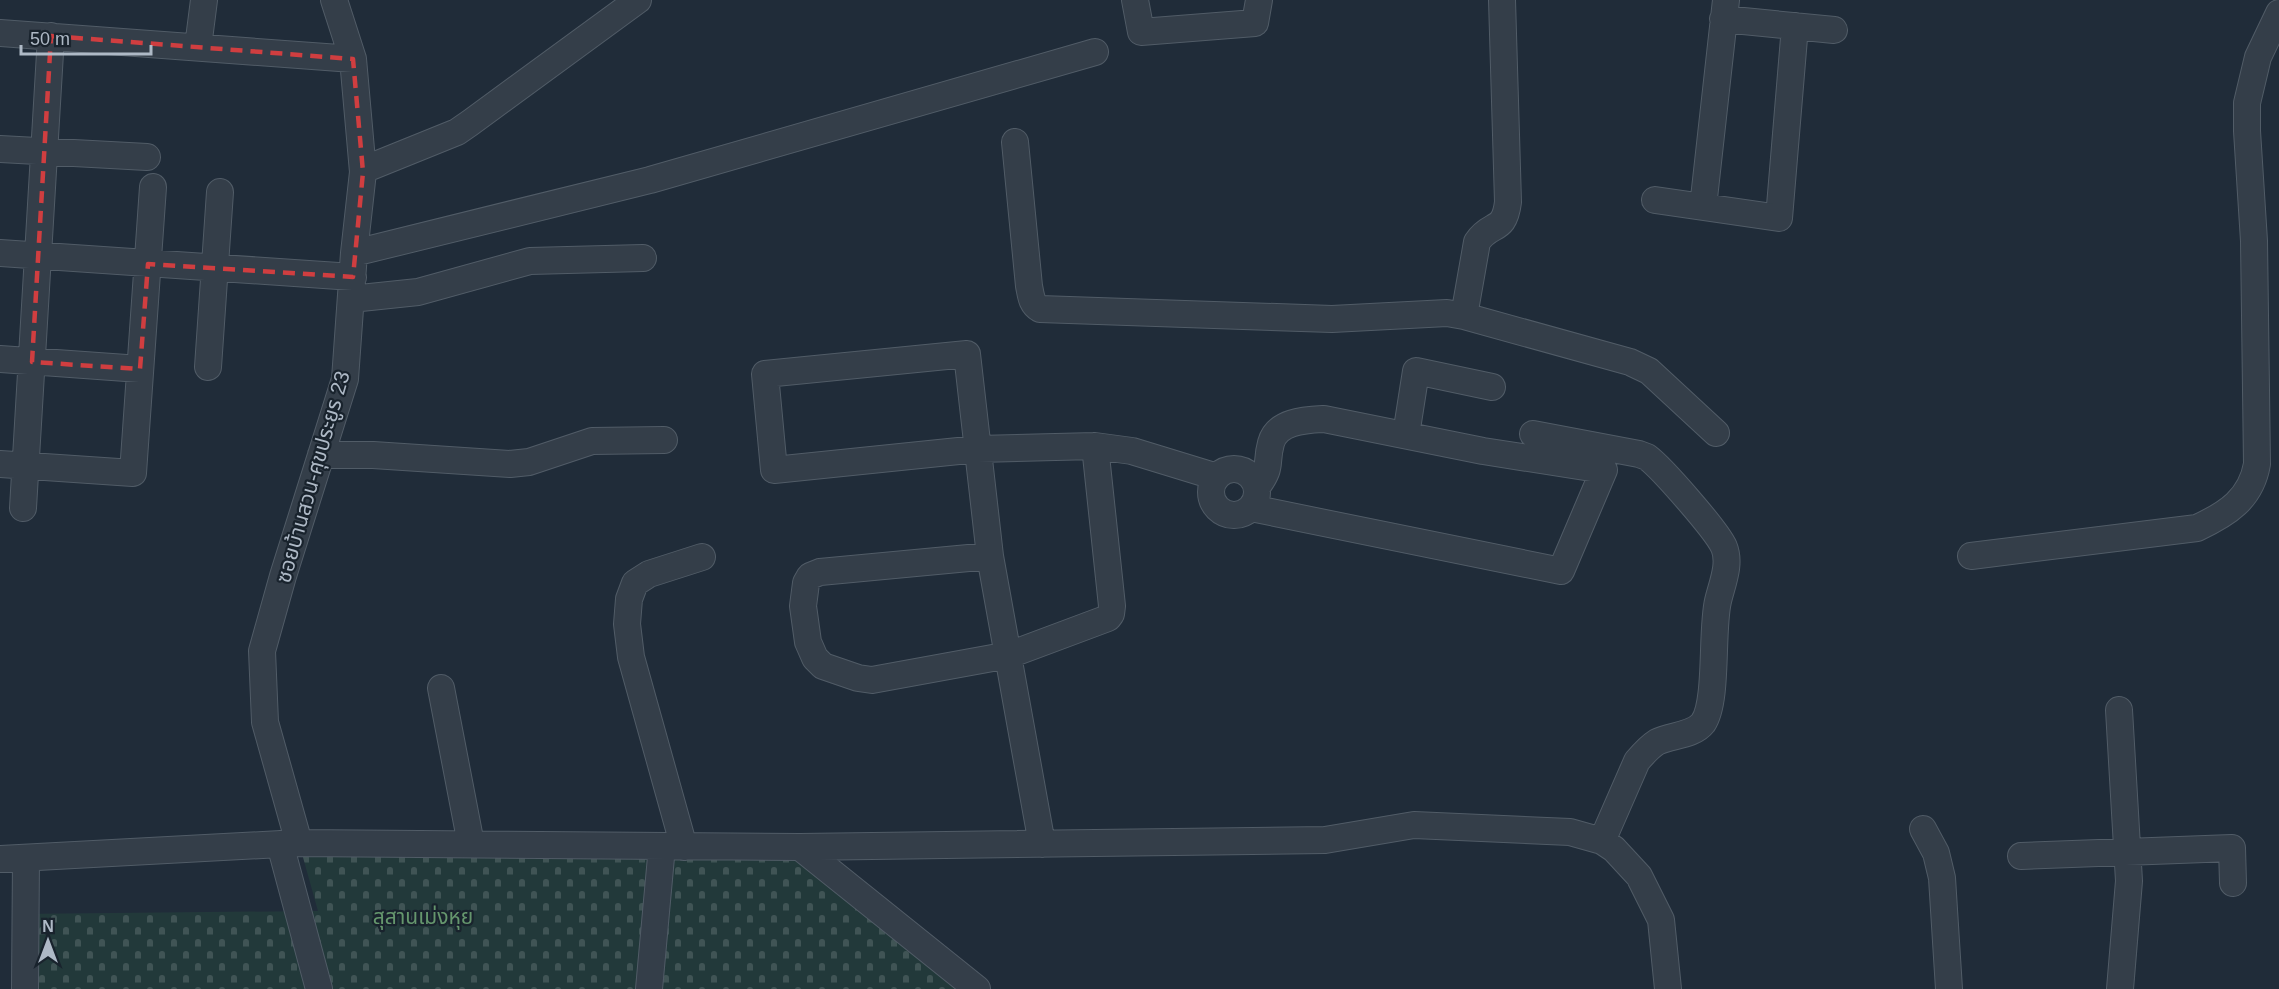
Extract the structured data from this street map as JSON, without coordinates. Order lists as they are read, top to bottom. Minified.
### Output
{"streets":{"street":["ซอยบ้านสวน-ศุขประยูร 23"]},"parks":["สุสานเม่งหุย"],"scale_bar":"50 m","north":"top"}
